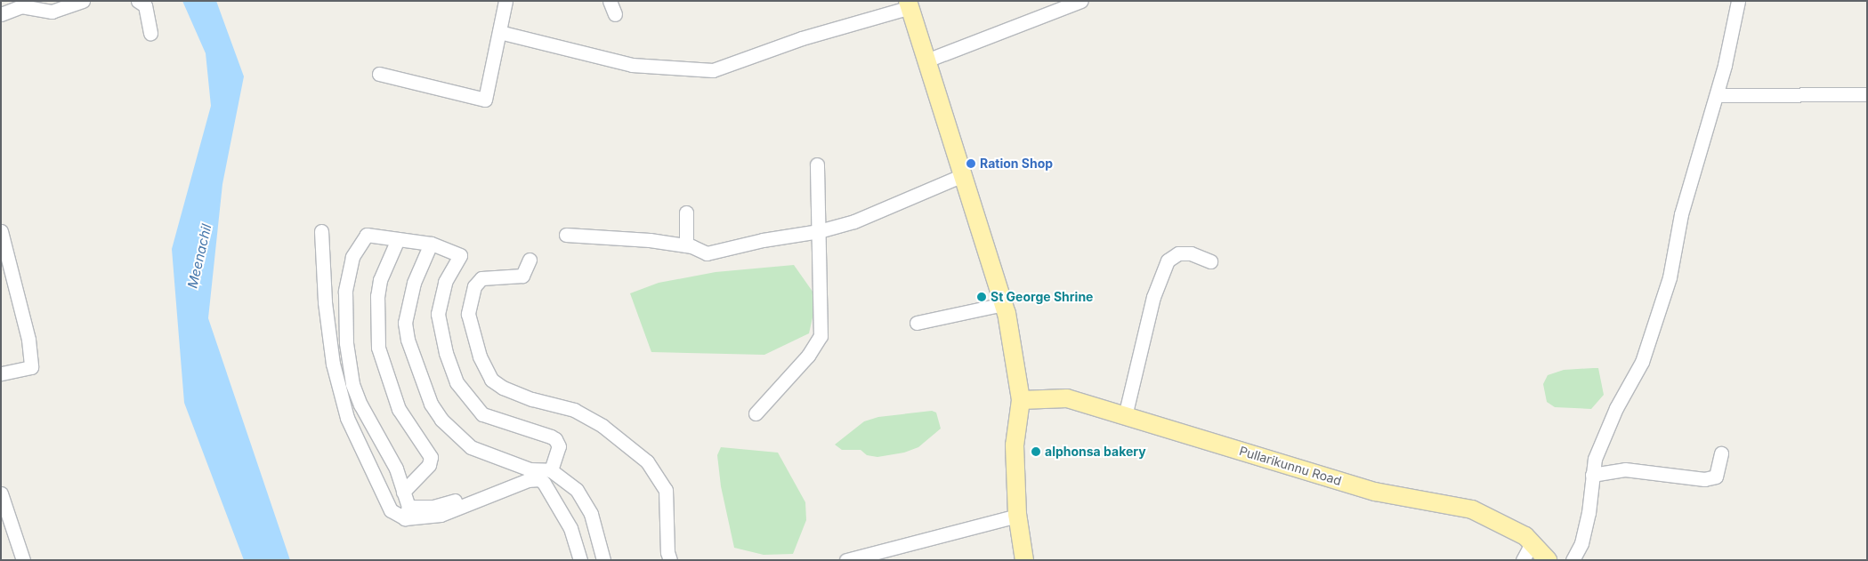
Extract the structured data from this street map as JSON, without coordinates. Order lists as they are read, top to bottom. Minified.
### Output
{"streets":{"main road":["Pullarikunnu Road"]},"water":["Meenachil"],"places":["Ration Shop","St George Shrine","alphonsa bakery"]}
